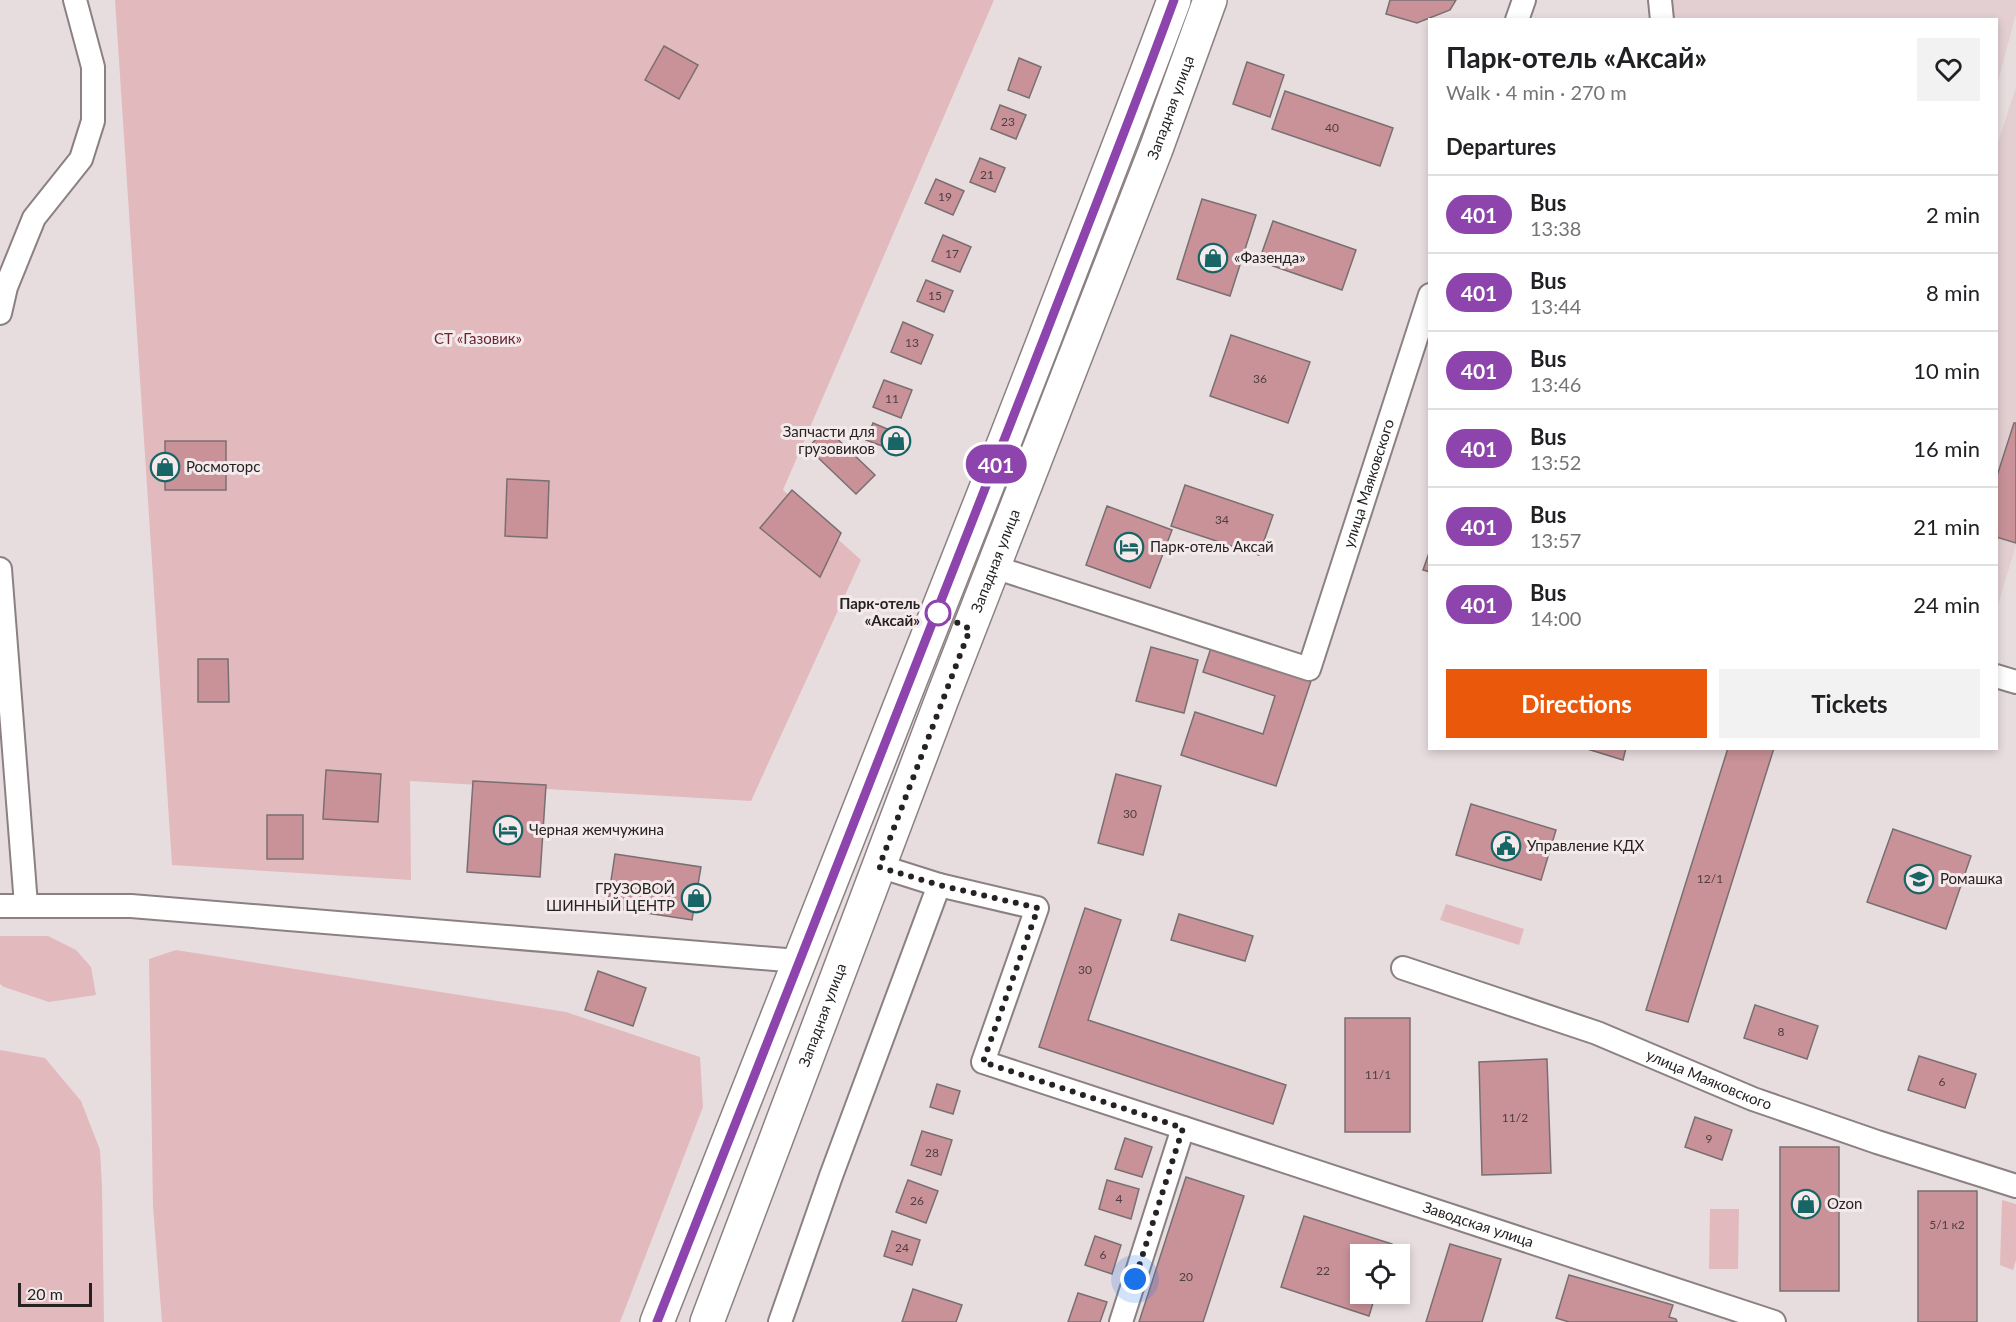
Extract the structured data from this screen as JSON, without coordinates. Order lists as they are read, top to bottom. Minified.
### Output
{"streets":{"main road":["Западная улица"],"street":["улица Маяковского","Заводская улица"]},"crossings":[["Западная улица","улица Маяковского"],["Западная улица","Заводская улица"]],"parks":["СТ «Газовик»"],"places":{"shop":["«Фазенда»","Запчасти для грузовиков","Росмоторс","ГРУЗОВОЙ ШИННЫЙ ЦЕНТР","Ozon"],"hotel":["Парк-отель Аксай","Черная жемчужина"],"other":["Парк-отель «Аксай»"],"public building":["Управление КДХ"],"school or university":["Ромашка"]},"lines":["bus line 401"],"house_numbers":["23","40","21","19","17","15","13","36","11","34","30","12/1","30","8","11/1","6","11/2","9","28","4","26","5/1 к2","24","6","22","20"],"scale_bar":"20 m","page":{"on_map":"401","heading":[["Парк-отель «Аксай»","Walk · 4 min · 270 m"],"Departures"],"list":[{"mark":"401","name":"Bus","note":"13:38","value":"2 min"},{"mark":"401","name":"Bus","note":"13:44","value":"8 min"},{"mark":"401","name":"Bus","note":"13:46","value":"10 min"},{"mark":"401","name":"Bus","note":"13:52","value":"16 min"},{"mark":"401","name":"Bus","note":"13:57","value":"21 min"},{"mark":"401","name":"Bus","note":"14:00","value":"24 min"}],"buttons":["Directions","Tickets"],"scale":"20 m"}}
